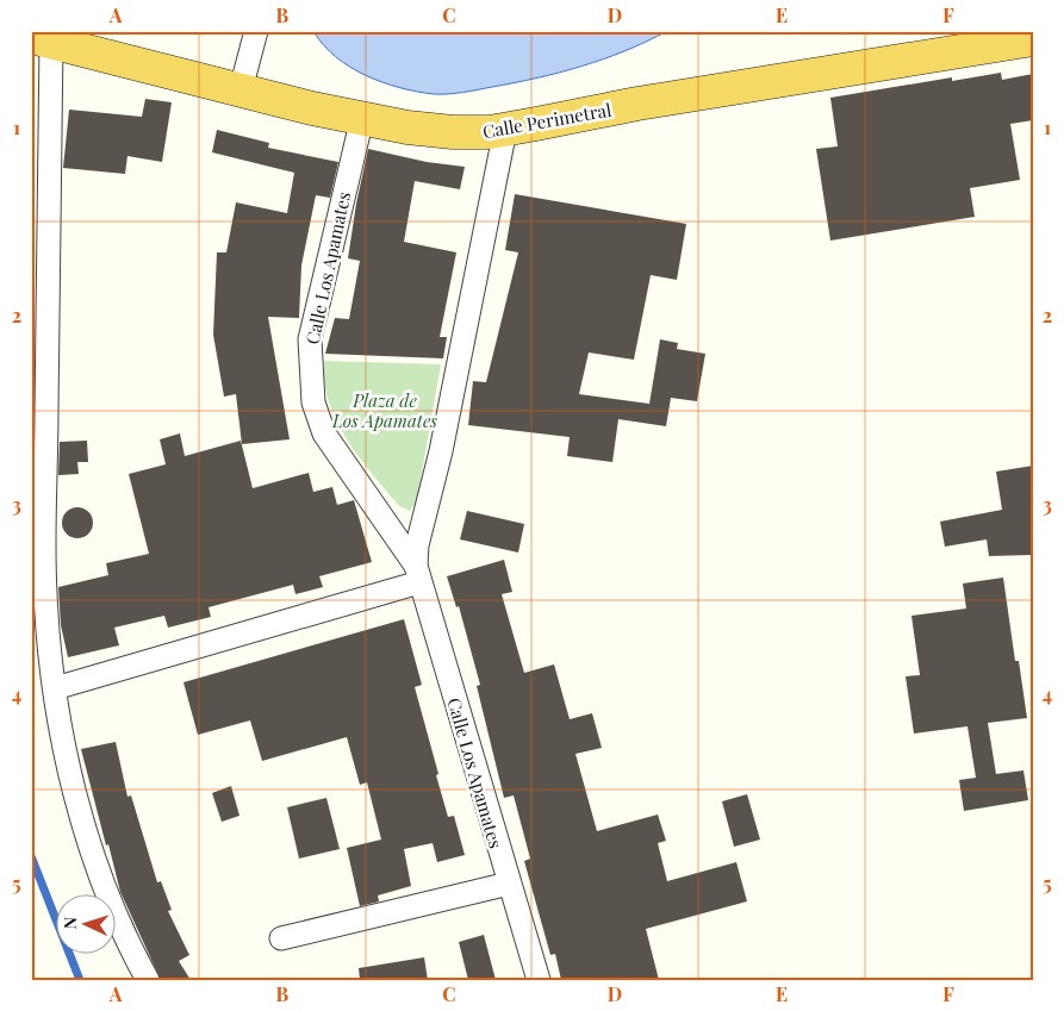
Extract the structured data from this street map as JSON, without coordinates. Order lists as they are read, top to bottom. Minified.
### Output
{"streets":{"highway":["Calle Perimetral"],"street":["Calle Los Apamates"]},"crossings":[["Calle Perimetral","Calle Los Apamates"]],"parks":["Plaza de Los Apamates"],"north":"left","grid":{"columns":["A","B","C","D","E","F"],"rows":["1","2","3","4","5"]}}
